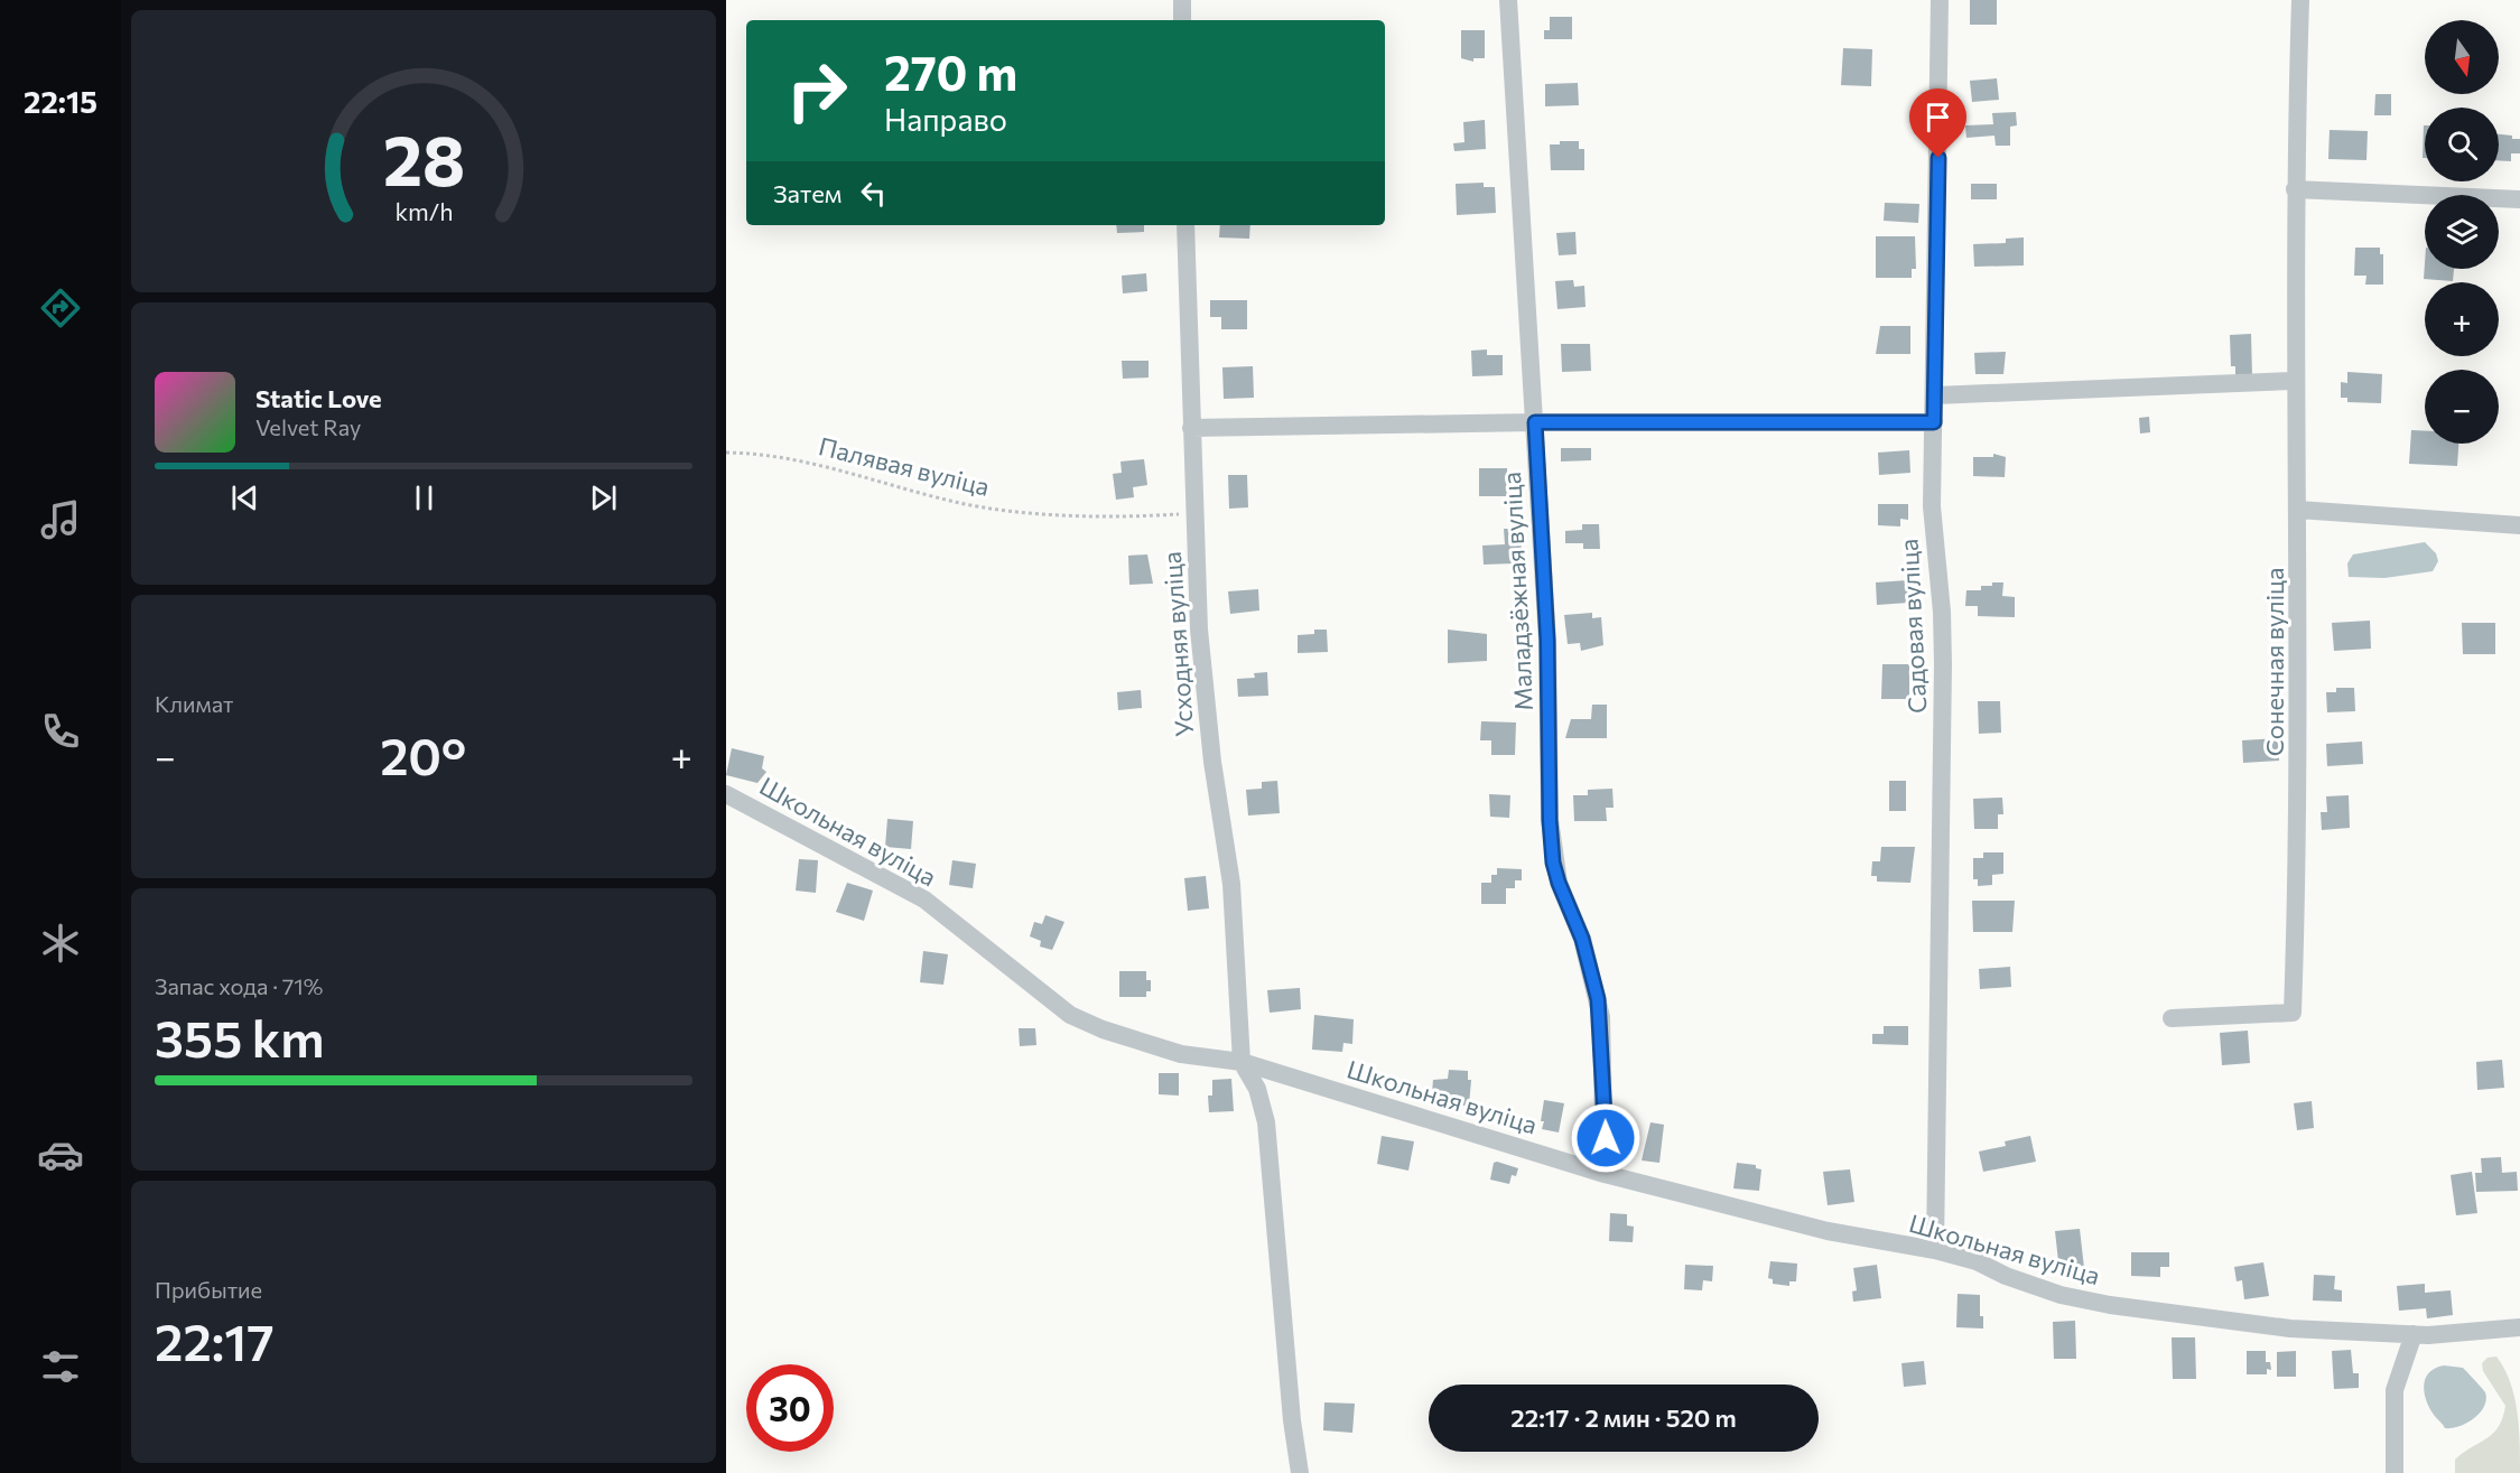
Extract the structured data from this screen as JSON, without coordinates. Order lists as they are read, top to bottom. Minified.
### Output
{"streets":{"street":["Маладзёжная вуліца","Садовая вуліца","Усходняя вуліца","Сонечная вуліца","Школьная вуліца"],"path":["Палявая вуліца"]},"crossings":[["Палявая вуліца","Усходняя вуліца"],["Маладзёжная вуліца","Школьная вуліца"],["Садовая вуліца","Школьная вуліца"],["Усходняя вуліца","Школьная вуліца"]],"north":"bottom","page":{"tabs":"22:15","map_buttons":["+","−"],"turn":["270 m","Направо"],"then":"Затем","song":["Static Love","Velvet Ray"],"tile":["Климат",["Запас хода · 71%","355 km"],["Прибытие","22:17"]],"heat":["−","20°","+"],"limit":"30","trip":"22:17 · 2 мин · 520 m","gauge":["28","km/h"]}}
